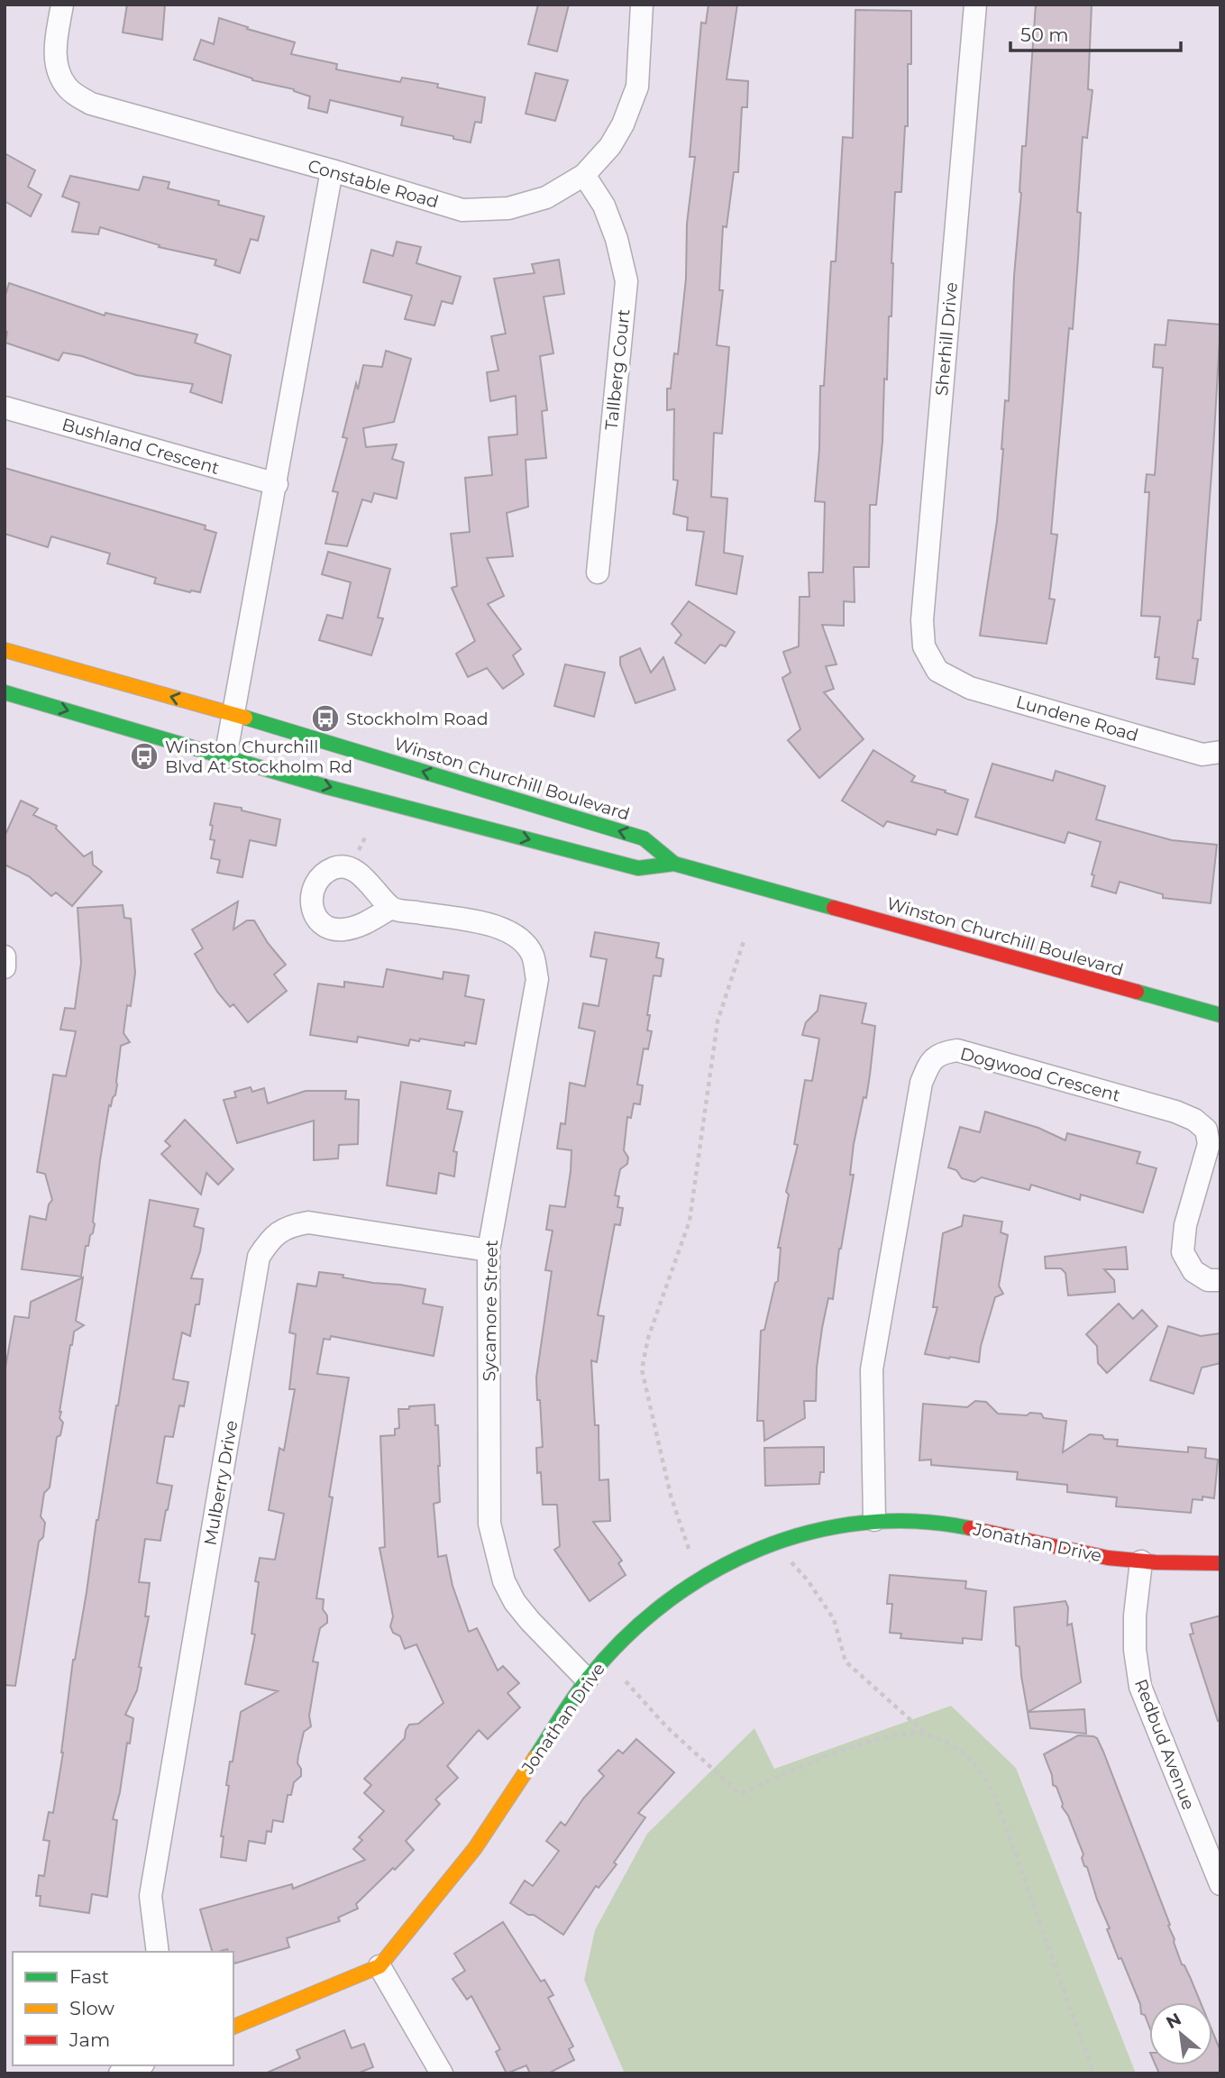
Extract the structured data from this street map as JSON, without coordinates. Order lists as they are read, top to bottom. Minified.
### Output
{"streets":{"main road":["Winston Churchill Boulevard","Jonathan Drive"],"street":["Constable Road","Sherhill Drive","Tallberg Court","Bushland Crescent","Lundene Road","Dogwood Crescent","Sycamore Street","Mulberry Drive","Redbud Avenue"]},"crossings":[["Constable Road","Tallberg Court"],["Sherhill Drive","Lundene Road"],["Dogwood Crescent","Jonathan Drive"],["Sycamore Street","Mulberry Drive"],["Sycamore Street","Jonathan Drive"],["Jonathan Drive","Redbud Avenue"]],"places":{"bus stop":["Stockholm Road","Winston Churchill Blvd At Stockholm Rd"]},"legend":["Fast","Slow","Jam"],"scale_bar":"50 m","north":"top left"}
